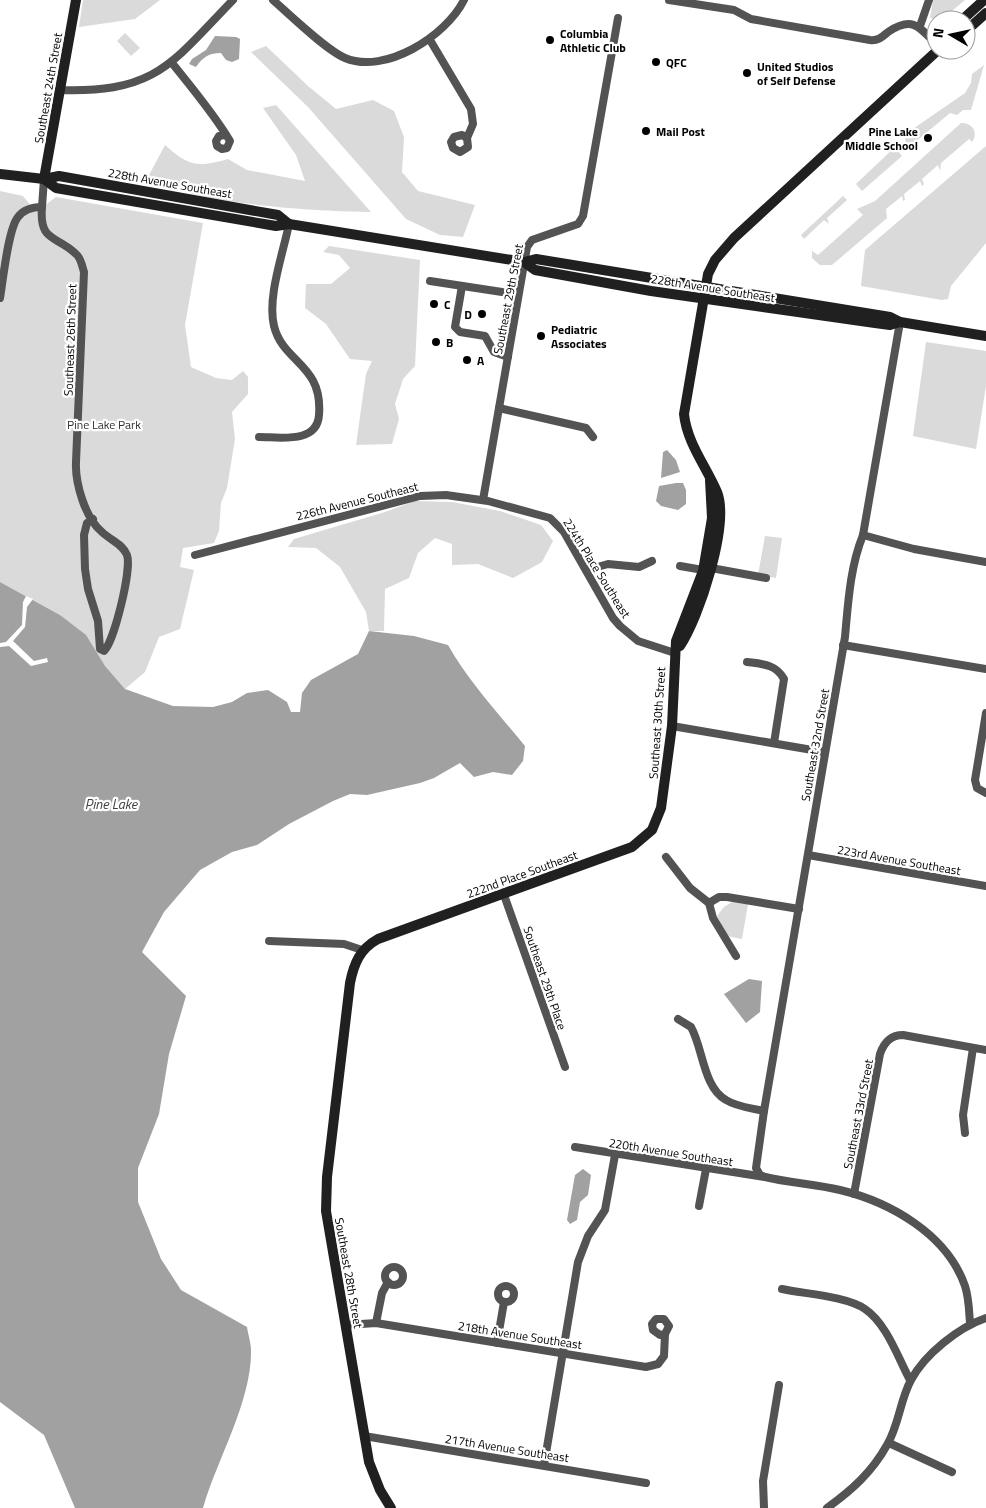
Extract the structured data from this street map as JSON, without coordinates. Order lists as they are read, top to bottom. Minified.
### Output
{"streets":{"main road":["Southeast 24th Street","228th Avenue Southeast","Southeast 30th Street","222nd Place Southeast","Southeast 28th Street"],"street":["Southeast 29th Street","Southeast 26th Street","226th Avenue Southeast","224th Place Southeast","Southeast 32nd Street","223rd Avenue Southeast","Southeast 29th Place","Southeast 33rd Street","220th Avenue Southeast","218th Avenue Southeast","217th Avenue Southeast"]},"crossings":[["Southeast 24th Street","228th Avenue Southeast"],["Southeast 24th Street","Southeast 26th Street"],["228th Avenue Southeast","Southeast 29th Street"],["228th Avenue Southeast","Southeast 26th Street"],["228th Avenue Southeast","Southeast 32nd Street"],["Southeast 29th Street","226th Avenue Southeast"],["226th Avenue Southeast","224th Place Southeast"],["224th Place Southeast","Southeast 30th Street"],["Southeast 30th Street","222nd Place Southeast"],["Southeast 32nd Street","223rd Avenue Southeast"],["Southeast 32nd Street","220th Avenue Southeast"],["222nd Place Southeast","Southeast 29th Place"],["222nd Place Southeast","Southeast 28th Street"],["Southeast 33rd Street","220th Avenue Southeast"],["Southeast 28th Street","218th Avenue Southeast"],["Southeast 28th Street","217th Avenue Southeast"]],"water":["Pine Lake"],"parks":["Pine Lake Park"],"places":["Columbia Athletic Club","QFC","United Studios of Self Defense","Mail Post","Pine Lake Middle School","C","D","Pediatric Associates","B","A"],"north":"left"}
